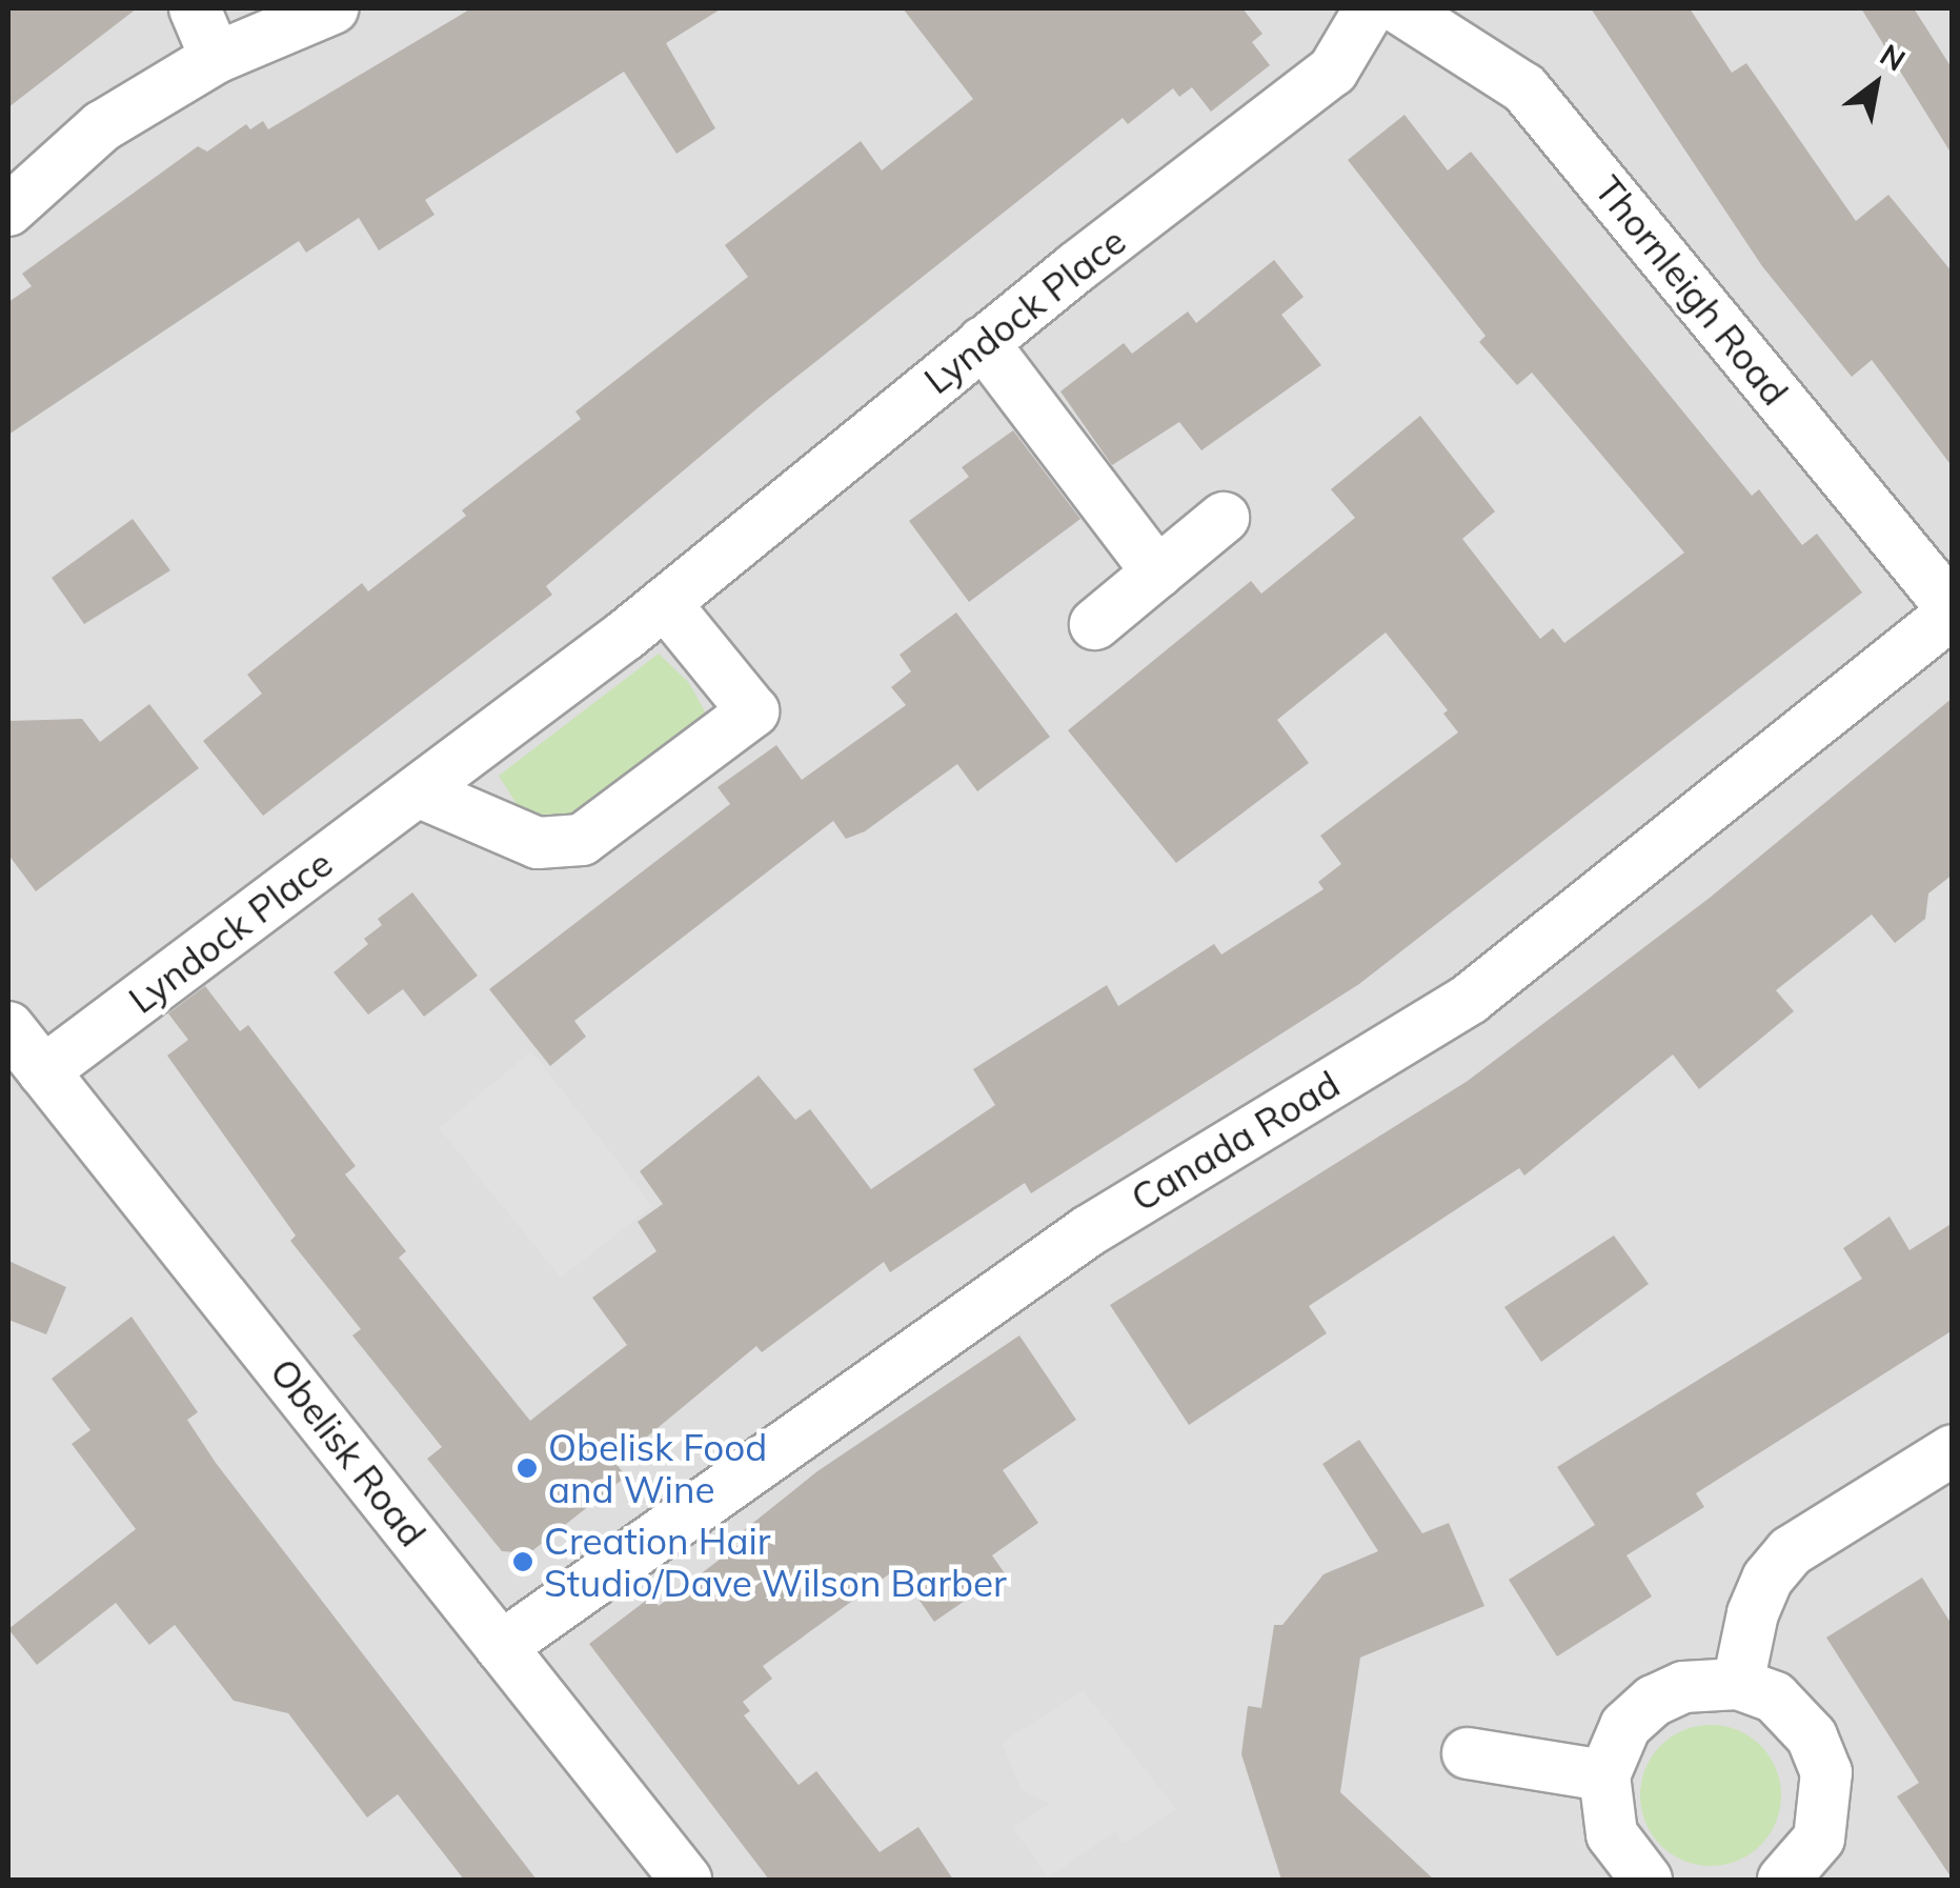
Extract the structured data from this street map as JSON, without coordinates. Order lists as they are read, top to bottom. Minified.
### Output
{"streets":{"street":["Thornleigh Road","Lyndock Place","Canada Road","Obelisk Road"]},"crossings":[["Thornleigh Road","Canada Road"],["Lyndock Place","Obelisk Road"],["Canada Road","Obelisk Road"]],"places":["Obelisk Food and Wine","Creation Hair Studio/Dave Wilson Barber"],"north":"top right"}
